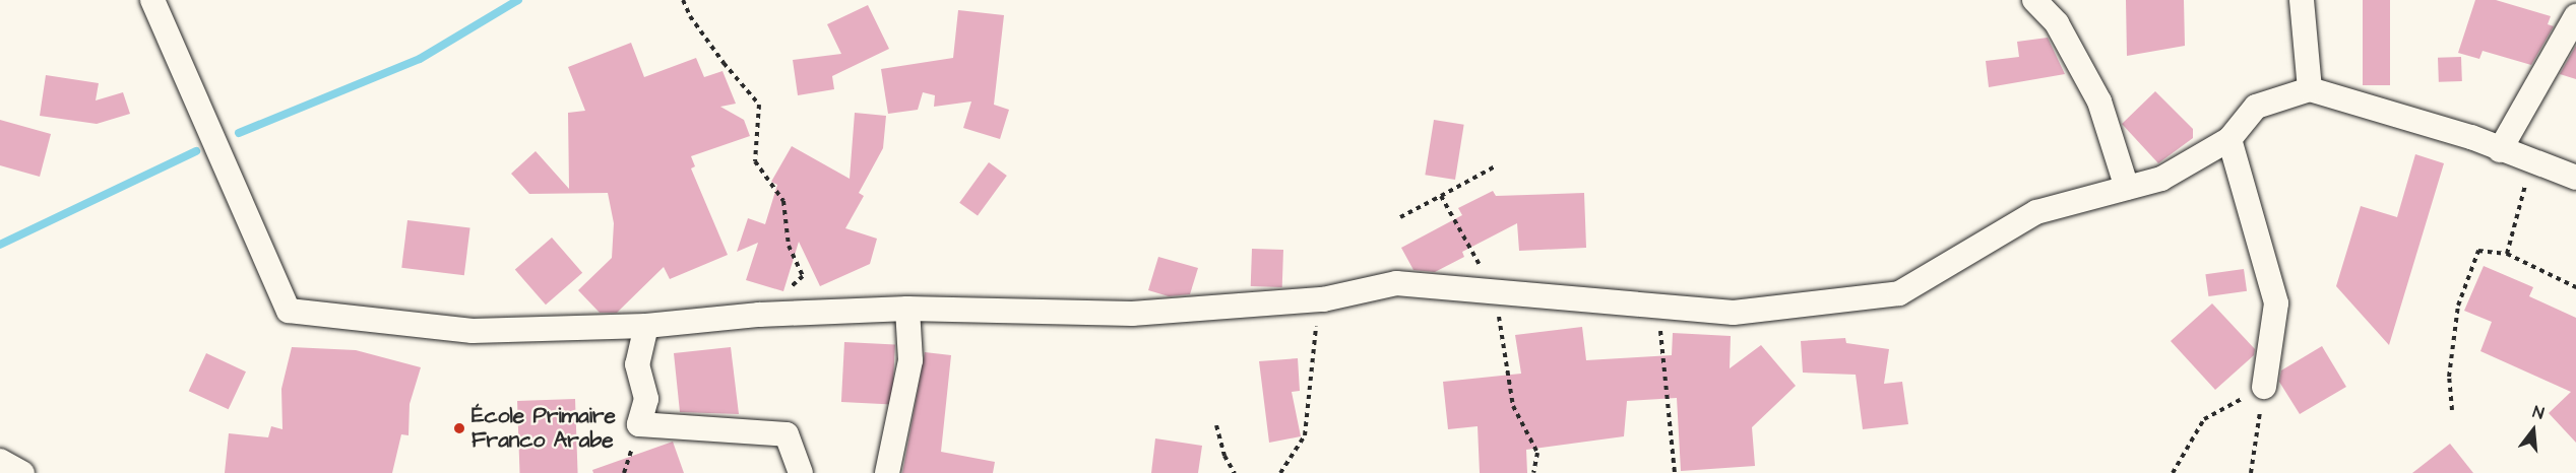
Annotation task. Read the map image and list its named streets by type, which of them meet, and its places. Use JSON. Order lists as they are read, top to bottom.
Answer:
{
  "places": ["École Primaire Franco Arabe"],
  "north": "top"
}
